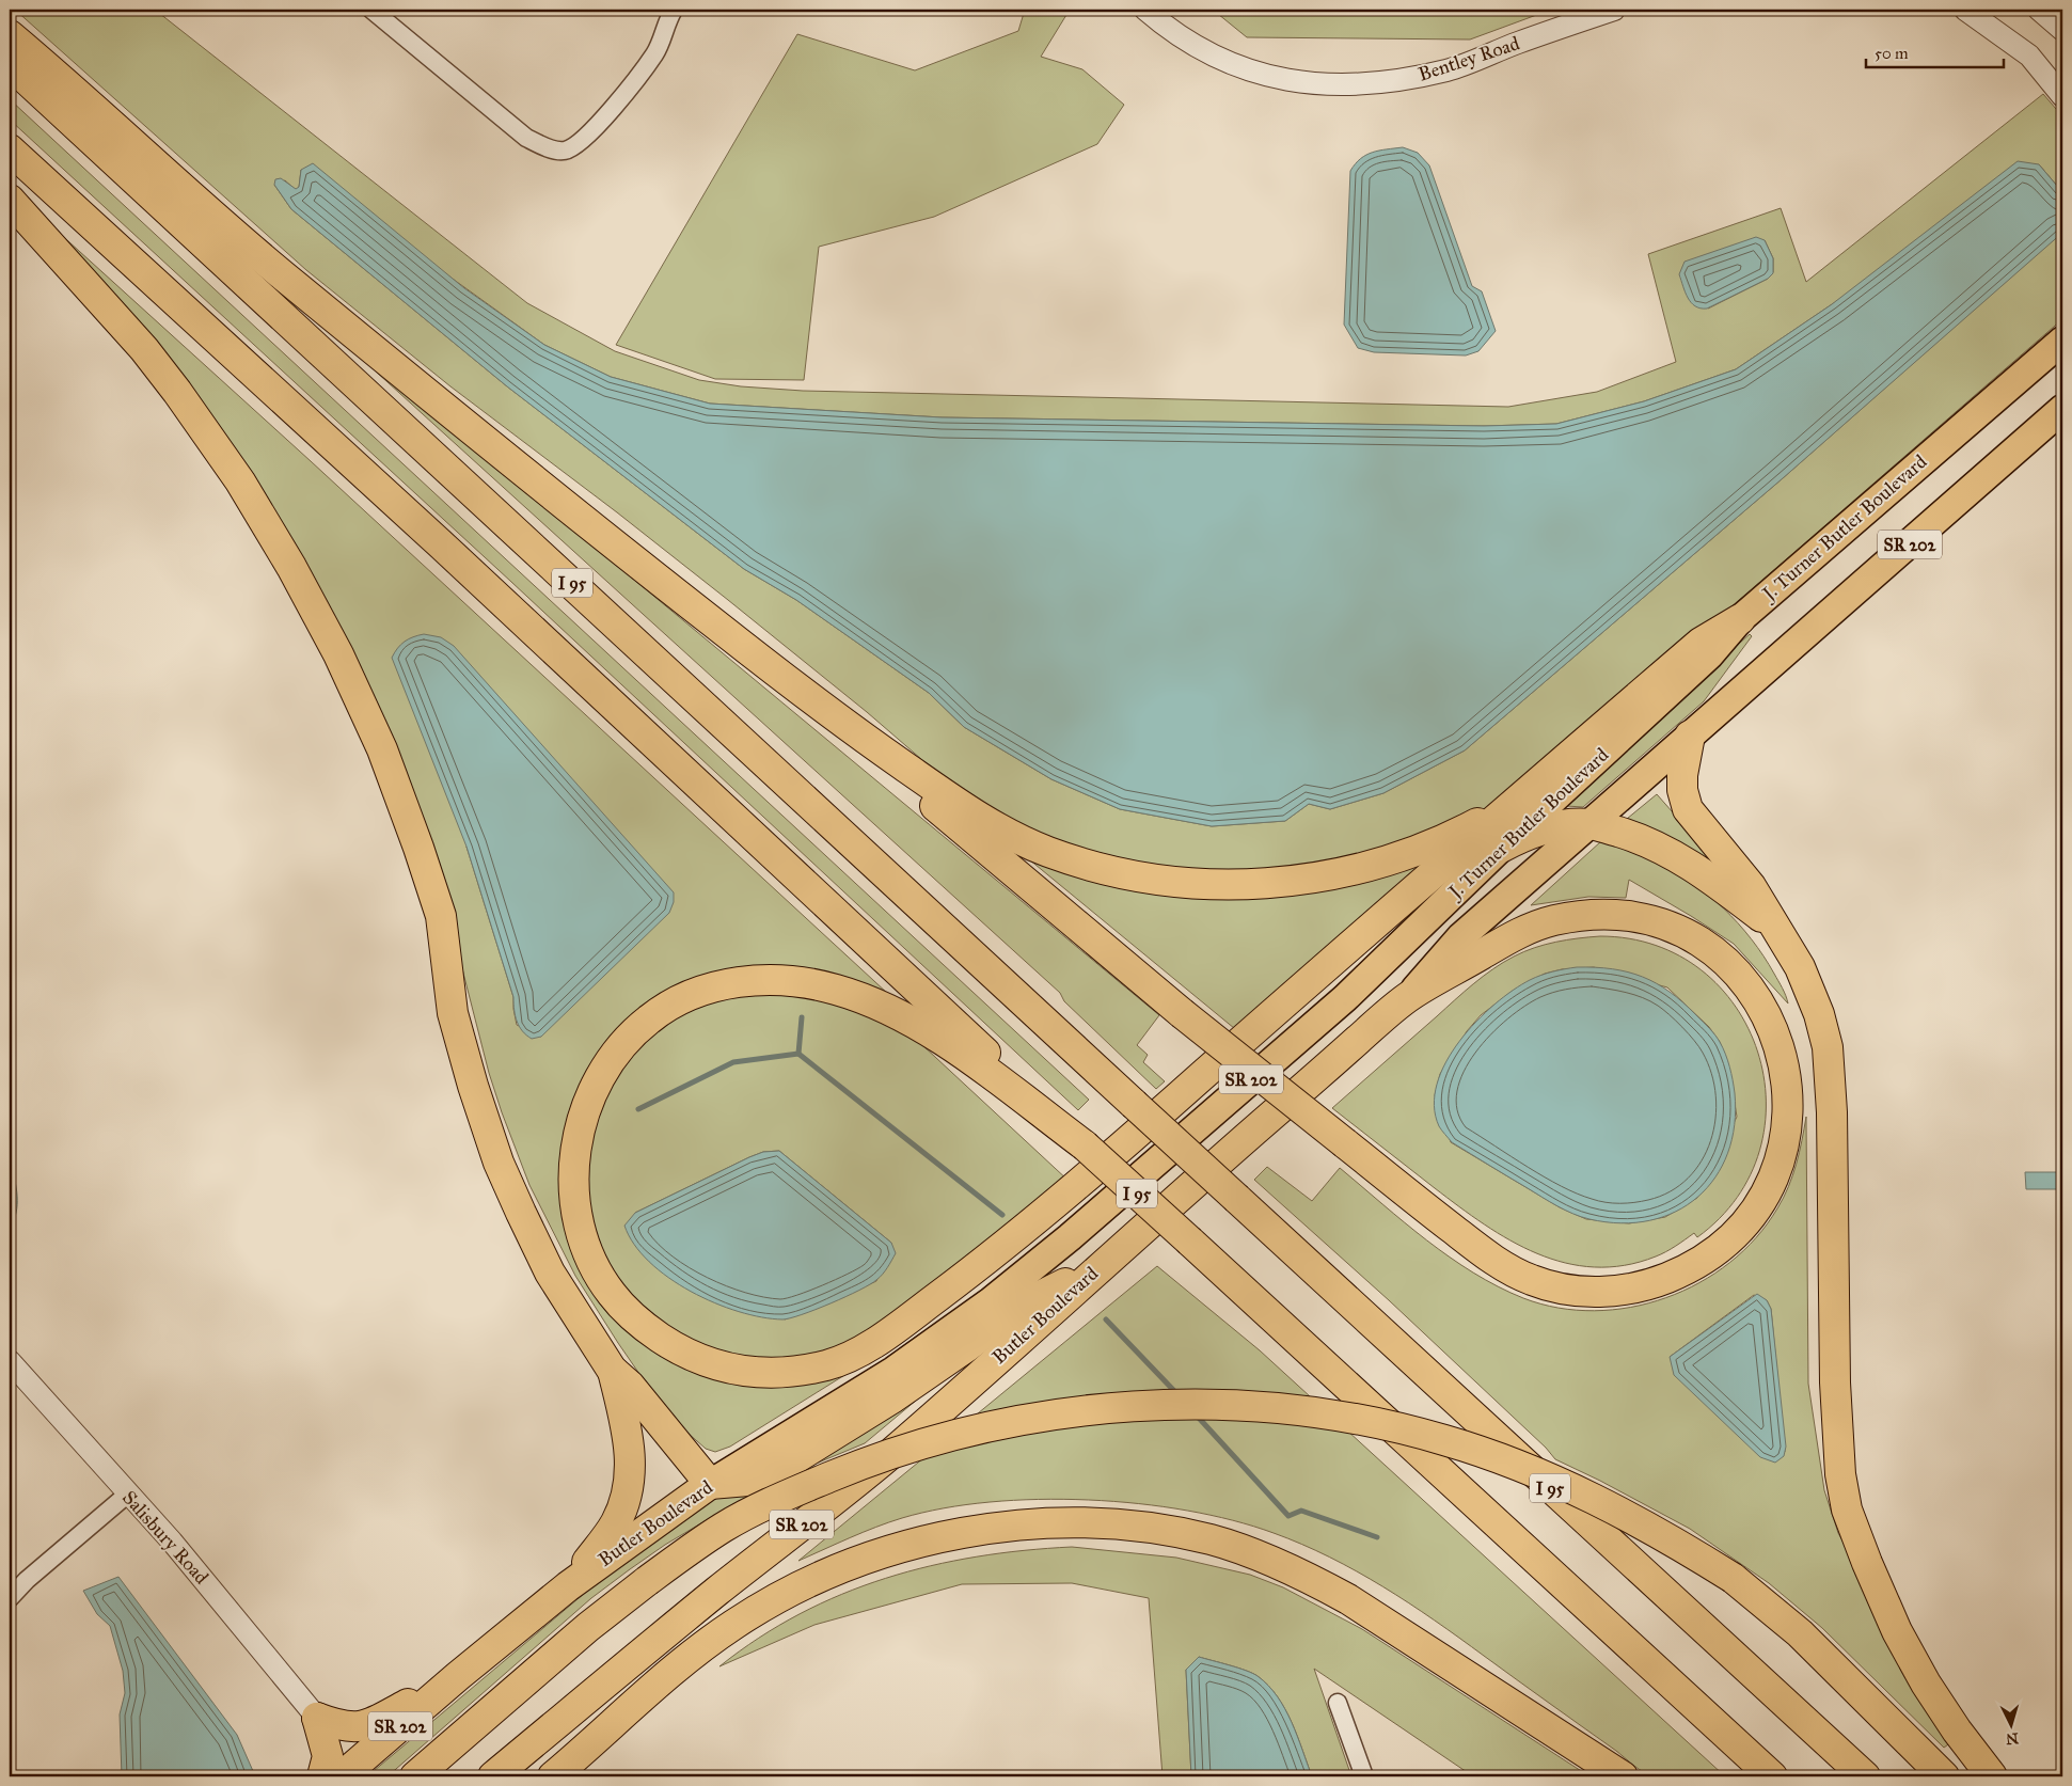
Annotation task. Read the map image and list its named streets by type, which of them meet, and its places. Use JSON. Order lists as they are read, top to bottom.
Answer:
{
  "streets": {
    "highway": [
      "J. Turner Butler Boulevard",
      "SR 202",
      "I 95",
      "Butler Boulevard"
    ],
    "street": ["Bentley Road", "Salisbury Road"]
  },
  "crossings": [
    ["J. Turner Butler Boulevard", "Butler Boulevard"]
  ],
  "scale_bar": "50 m",
  "north": "bottom"
}
